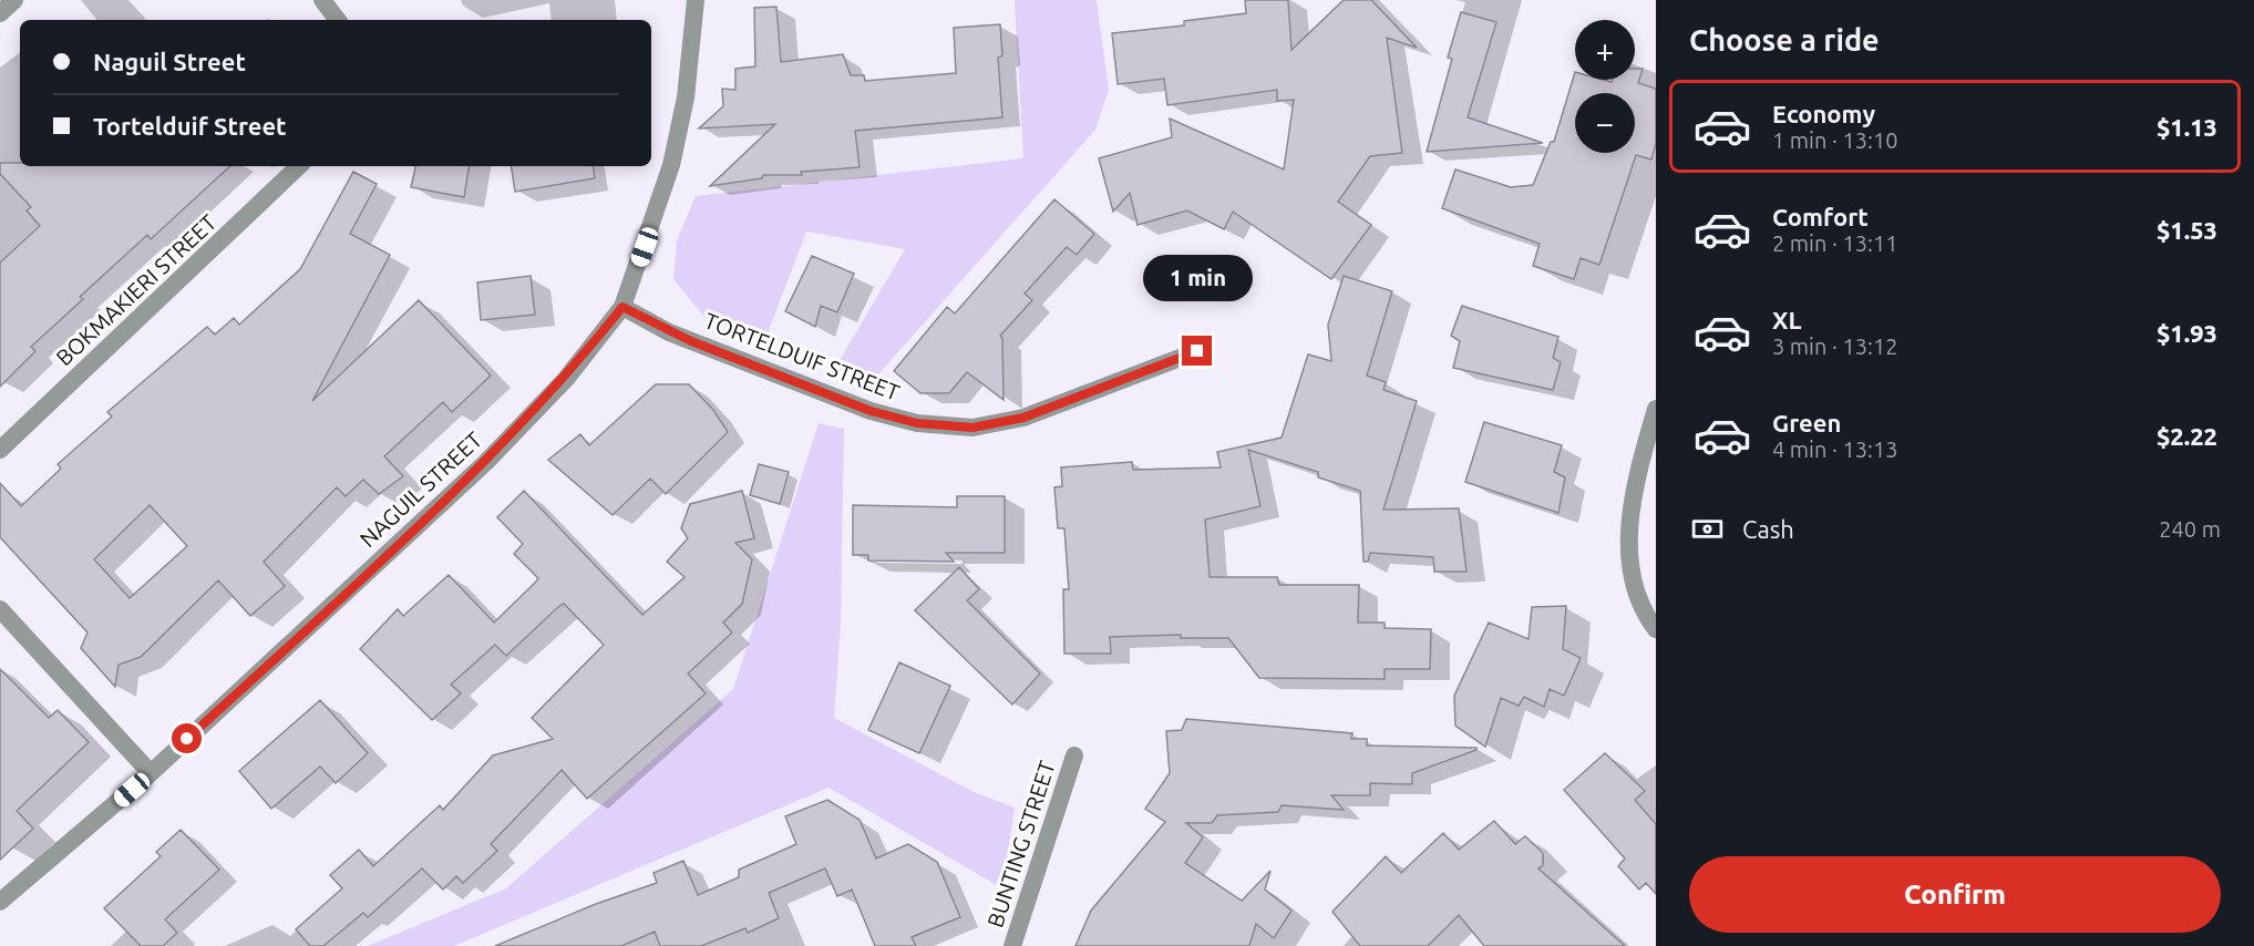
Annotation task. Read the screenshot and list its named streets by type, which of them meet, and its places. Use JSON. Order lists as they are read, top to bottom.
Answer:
{
  "streets": {
    "street": [
      "BOKMAKIERI STREET",
      "TORTELDUIF STREET",
      "NAGUIL STREET",
      "BUNTING STREET"
    ]
  },
  "crossings": [
    ["TORTELDUIF STREET", "NAGUIL STREET"]
  ],
  "page": {
    "heading": "Choose a ride",
    "map_buttons": ["+", "−"],
    "banner": ["Naguil Street", "Tortelduif Street"],
    "list": [
      {
        "name": "Economy",
        "note": "1 min · 13:10",
        "value": "$1.13"
      },
      {
        "name": "Comfort",
        "note": "2 min · 13:11",
        "value": "$1.53"
      },
      {
        "name": "XL",
        "note": "3 min · 13:12",
        "value": "$1.93"
      },
      {
        "name": "Green",
        "note": "4 min · 13:13",
        "value": "$2.22"
      }
    ],
    "bubble": "1 min",
    "pay": ["Cash", "240 m"],
    "buttons": "Confirm"
  }
}
